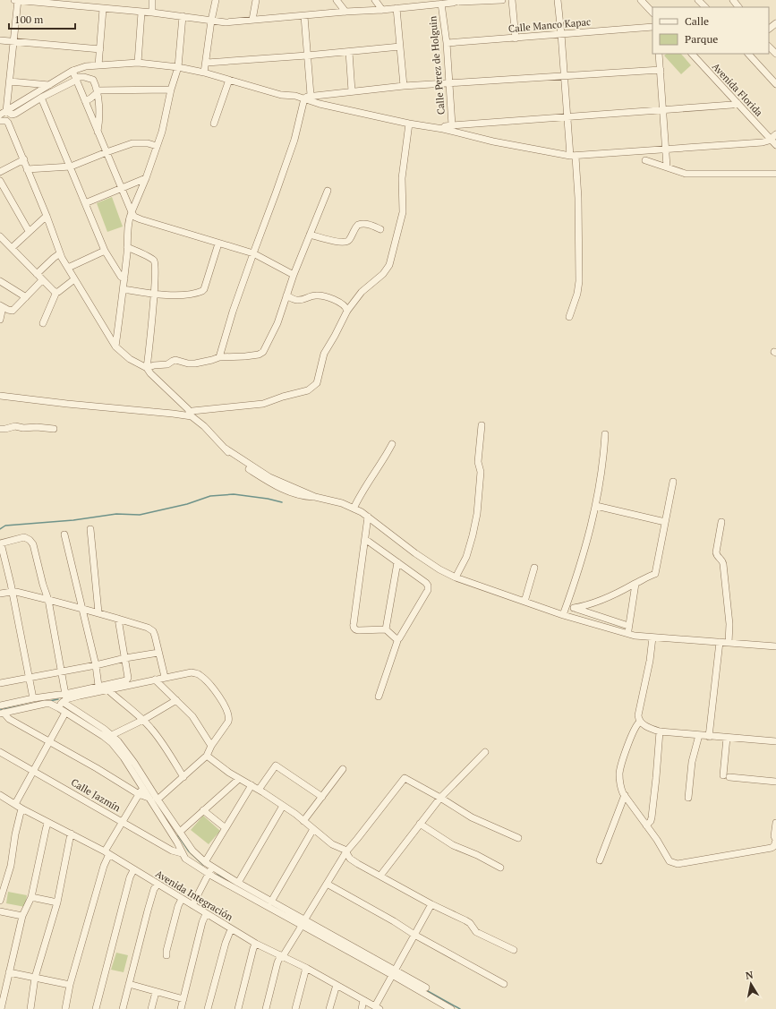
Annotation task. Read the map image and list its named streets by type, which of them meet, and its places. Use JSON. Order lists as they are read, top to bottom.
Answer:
{
  "streets": {
    "street": [
      "Calle Manco Kapac",
      "Calle Perez de Holguin",
      "Avenida Florida",
      "Calle Jazmín",
      "Avenida Integración"
    ]
  },
  "crossings": [
    ["Calle Manco Kapac", "Calle Perez de Holguin"]
  ],
  "legend": ["Calle", "Parque"],
  "scale_bar": "100 m",
  "north": "top"
}
